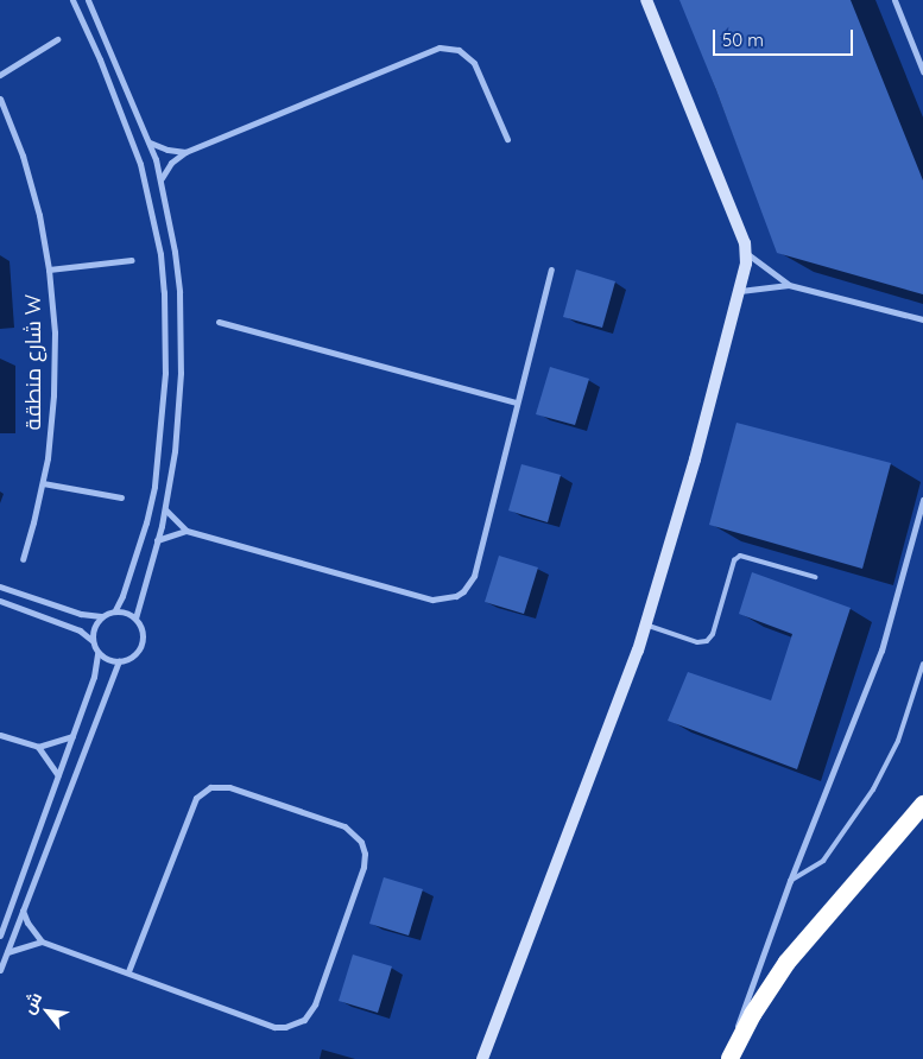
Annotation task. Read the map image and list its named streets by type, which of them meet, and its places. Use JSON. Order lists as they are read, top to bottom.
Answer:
{
  "streets": {
    "street": ["شارع منطقة W"]
  },
  "scale_bar": "50 m",
  "north": "top left"
}
